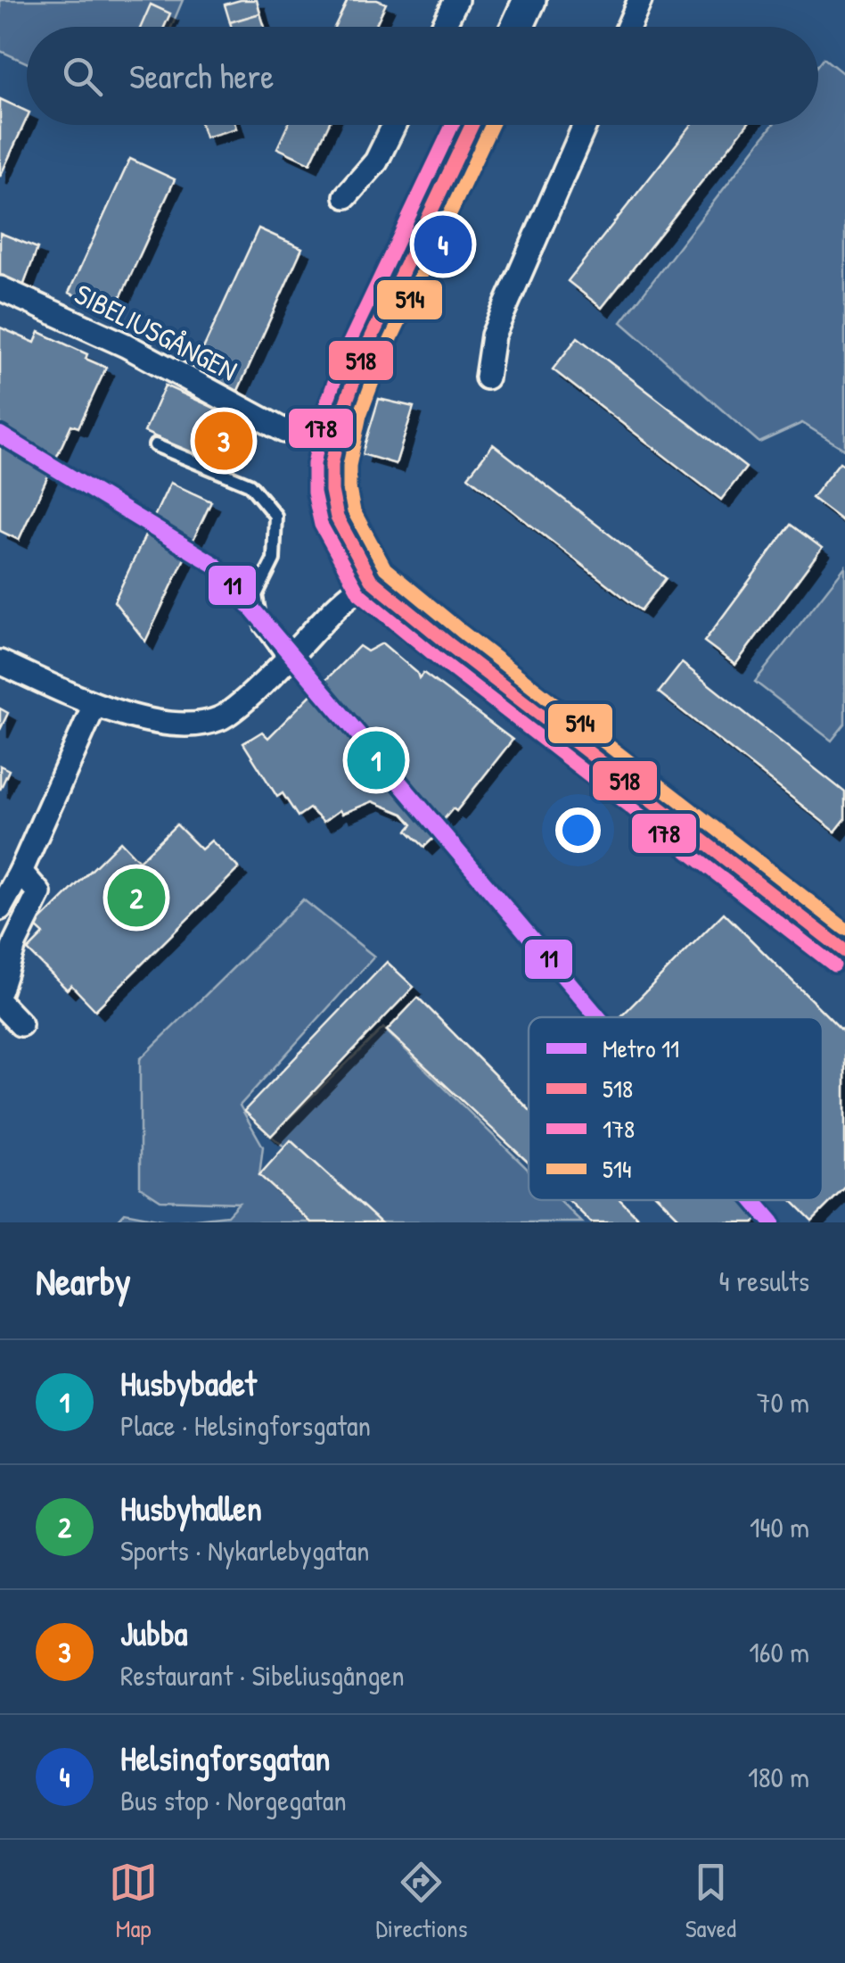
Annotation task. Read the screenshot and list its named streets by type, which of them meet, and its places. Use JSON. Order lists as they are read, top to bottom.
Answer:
{
  "streets": {
    "street": ["SIBELIUSGÅNGEN"]
  },
  "lines": [
    "transit line 518",
    "transit line 178",
    "transit line 514",
    "metro line 11"
  ],
  "legend": [
    "Metro 11",
    "518",
    "178",
    "514"
  ],
  "page": {
    "search": "Search here",
    "pins": [
      "4",
      "3",
      "1",
      "2"
    ],
    "heading": ["Nearby", "4 results"],
    "list": [
      {
        "mark": "1",
        "name": "Husbybadet",
        "note": "Place · Helsingforsgatan",
        "value": "70 m"
      },
      {
        "mark": "2",
        "name": "Husbyhallen",
        "note": "Sports · Nykarlebygatan",
        "value": "140 m"
      },
      {
        "mark": "3",
        "name": "Jubba",
        "note": "Restaurant · Sibeliusgången",
        "value": "160 m"
      },
      {
        "mark": "4",
        "name": "Helsingforsgatan",
        "note": "Bus stop · Norgegatan",
        "value": "180 m"
      }
    ],
    "nav": ["Map", "Directions", "Saved"]
  }
}
